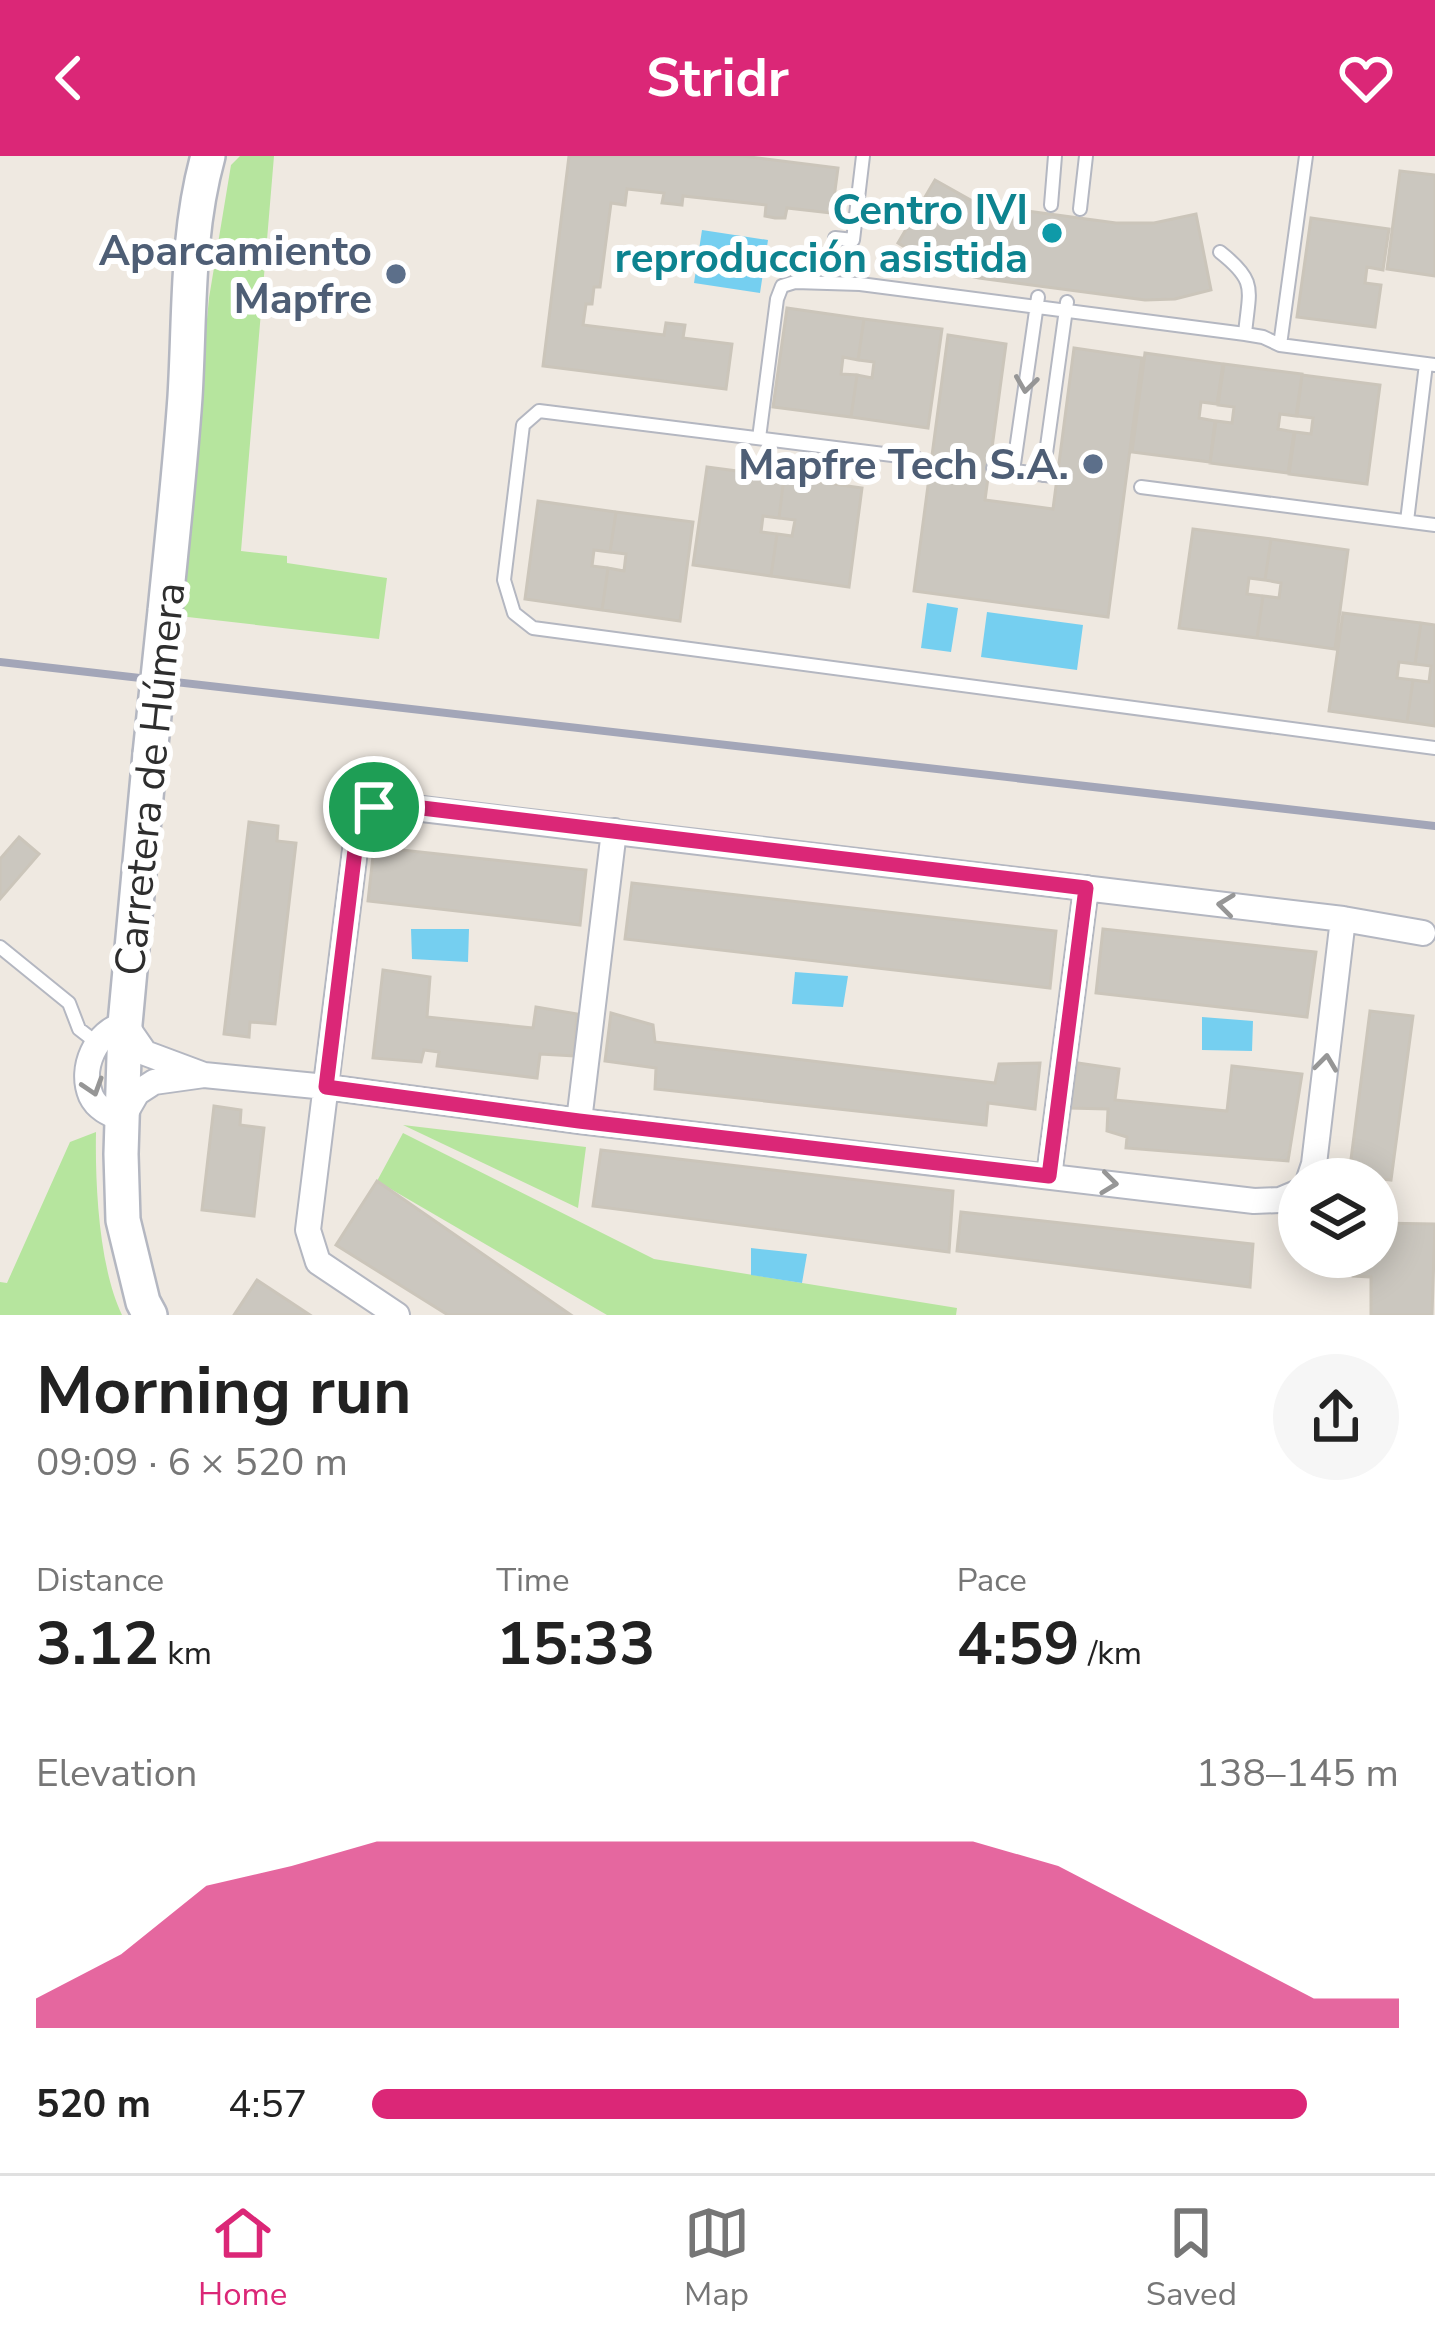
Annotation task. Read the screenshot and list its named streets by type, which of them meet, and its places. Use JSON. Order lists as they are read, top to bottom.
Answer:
{
  "streets": {
    "main road": ["Carretera de Húmera"]
  },
  "places": ["Centro IVI reproducción asistida", "Aparcamiento Mapfre", "Mapfre Tech S.A."],
  "page": {
    "header": "Stridr",
    "heading": ["Morning run", "09:09 · 6 × 520 m"],
    "stats": [
      ["Distance", "3.12 km"],
      ["Time", "15:33"],
      ["Pace", "4:59 /km"]
    ],
    "chart": ["Elevation", "138–145 m"],
    "list": [
      {
        "name": "520 m",
        "note": "4:57"
      }
    ],
    "tabs": ["Home", "Map", "Saved"]
  }
}
